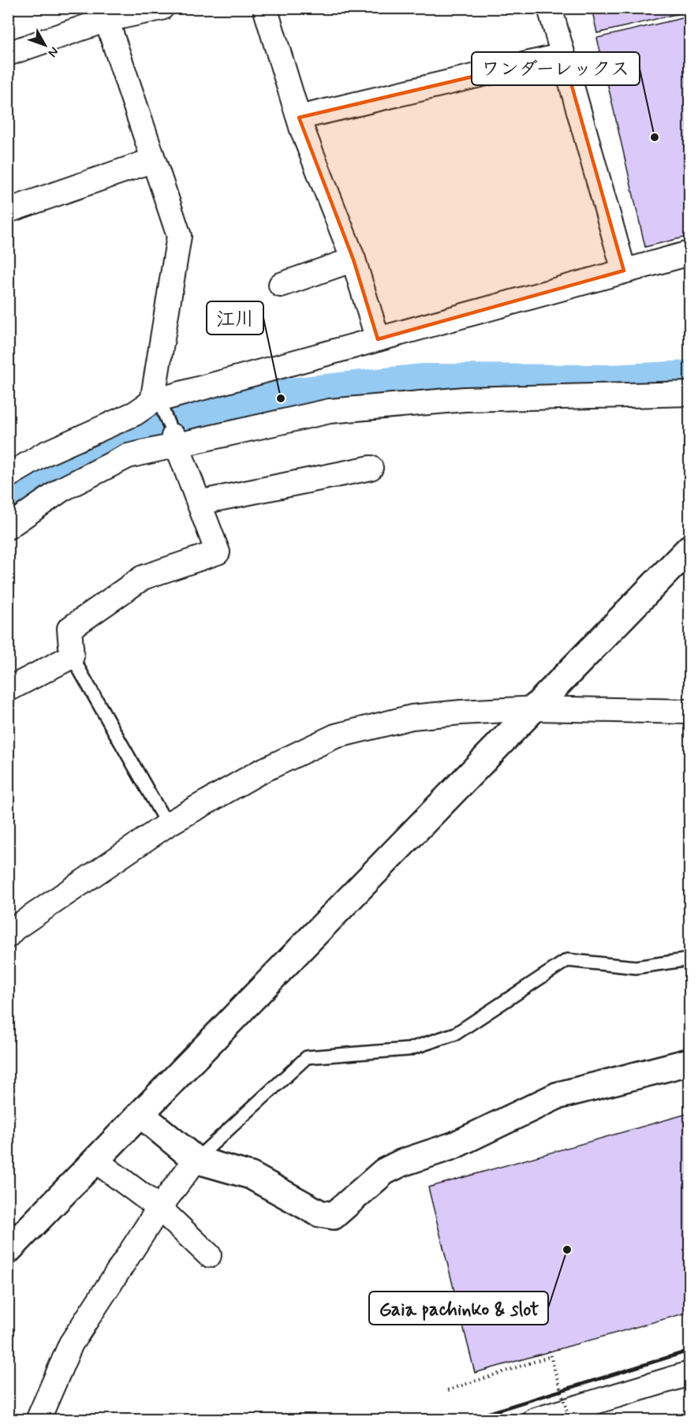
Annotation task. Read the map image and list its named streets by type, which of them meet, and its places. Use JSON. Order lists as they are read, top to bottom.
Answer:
{
  "places": ["ワンダーレックス", "江川", "Gaia pachinko & slot"],
  "north": "bottom right"
}
